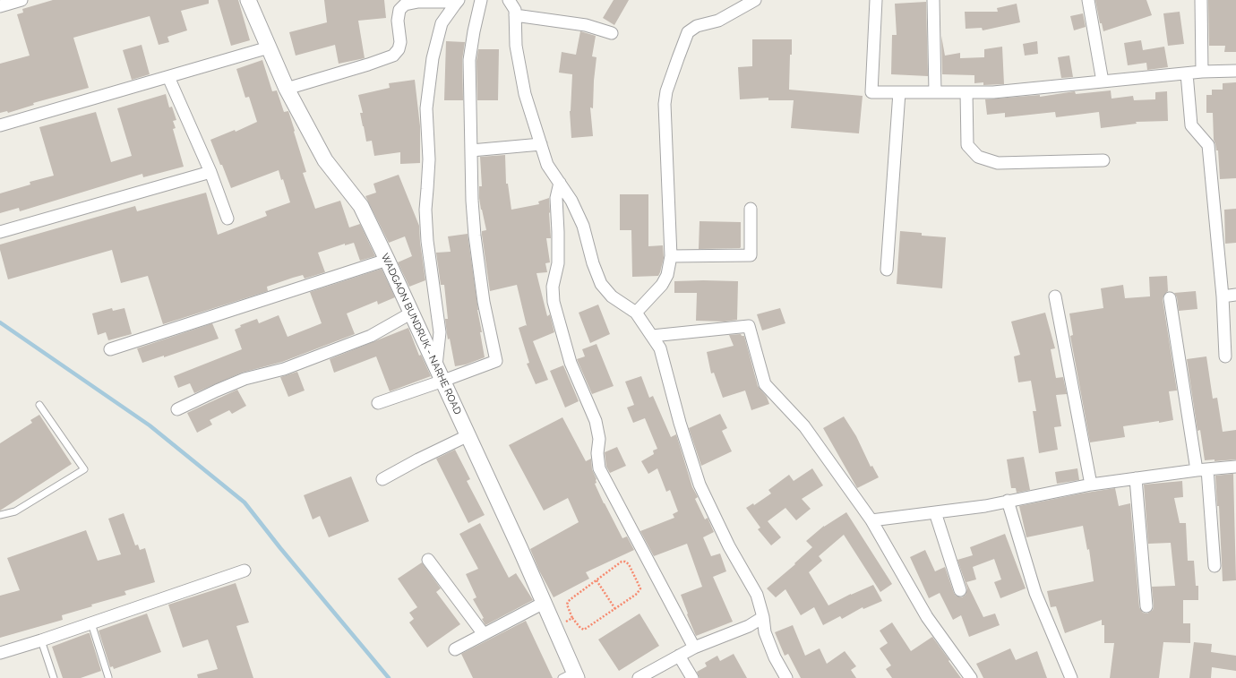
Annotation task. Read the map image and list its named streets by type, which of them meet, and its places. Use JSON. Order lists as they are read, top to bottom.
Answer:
{
  "streets": {
    "street": ["WADGAON BUNDRUK - NARHE ROAD"]
  }
}
